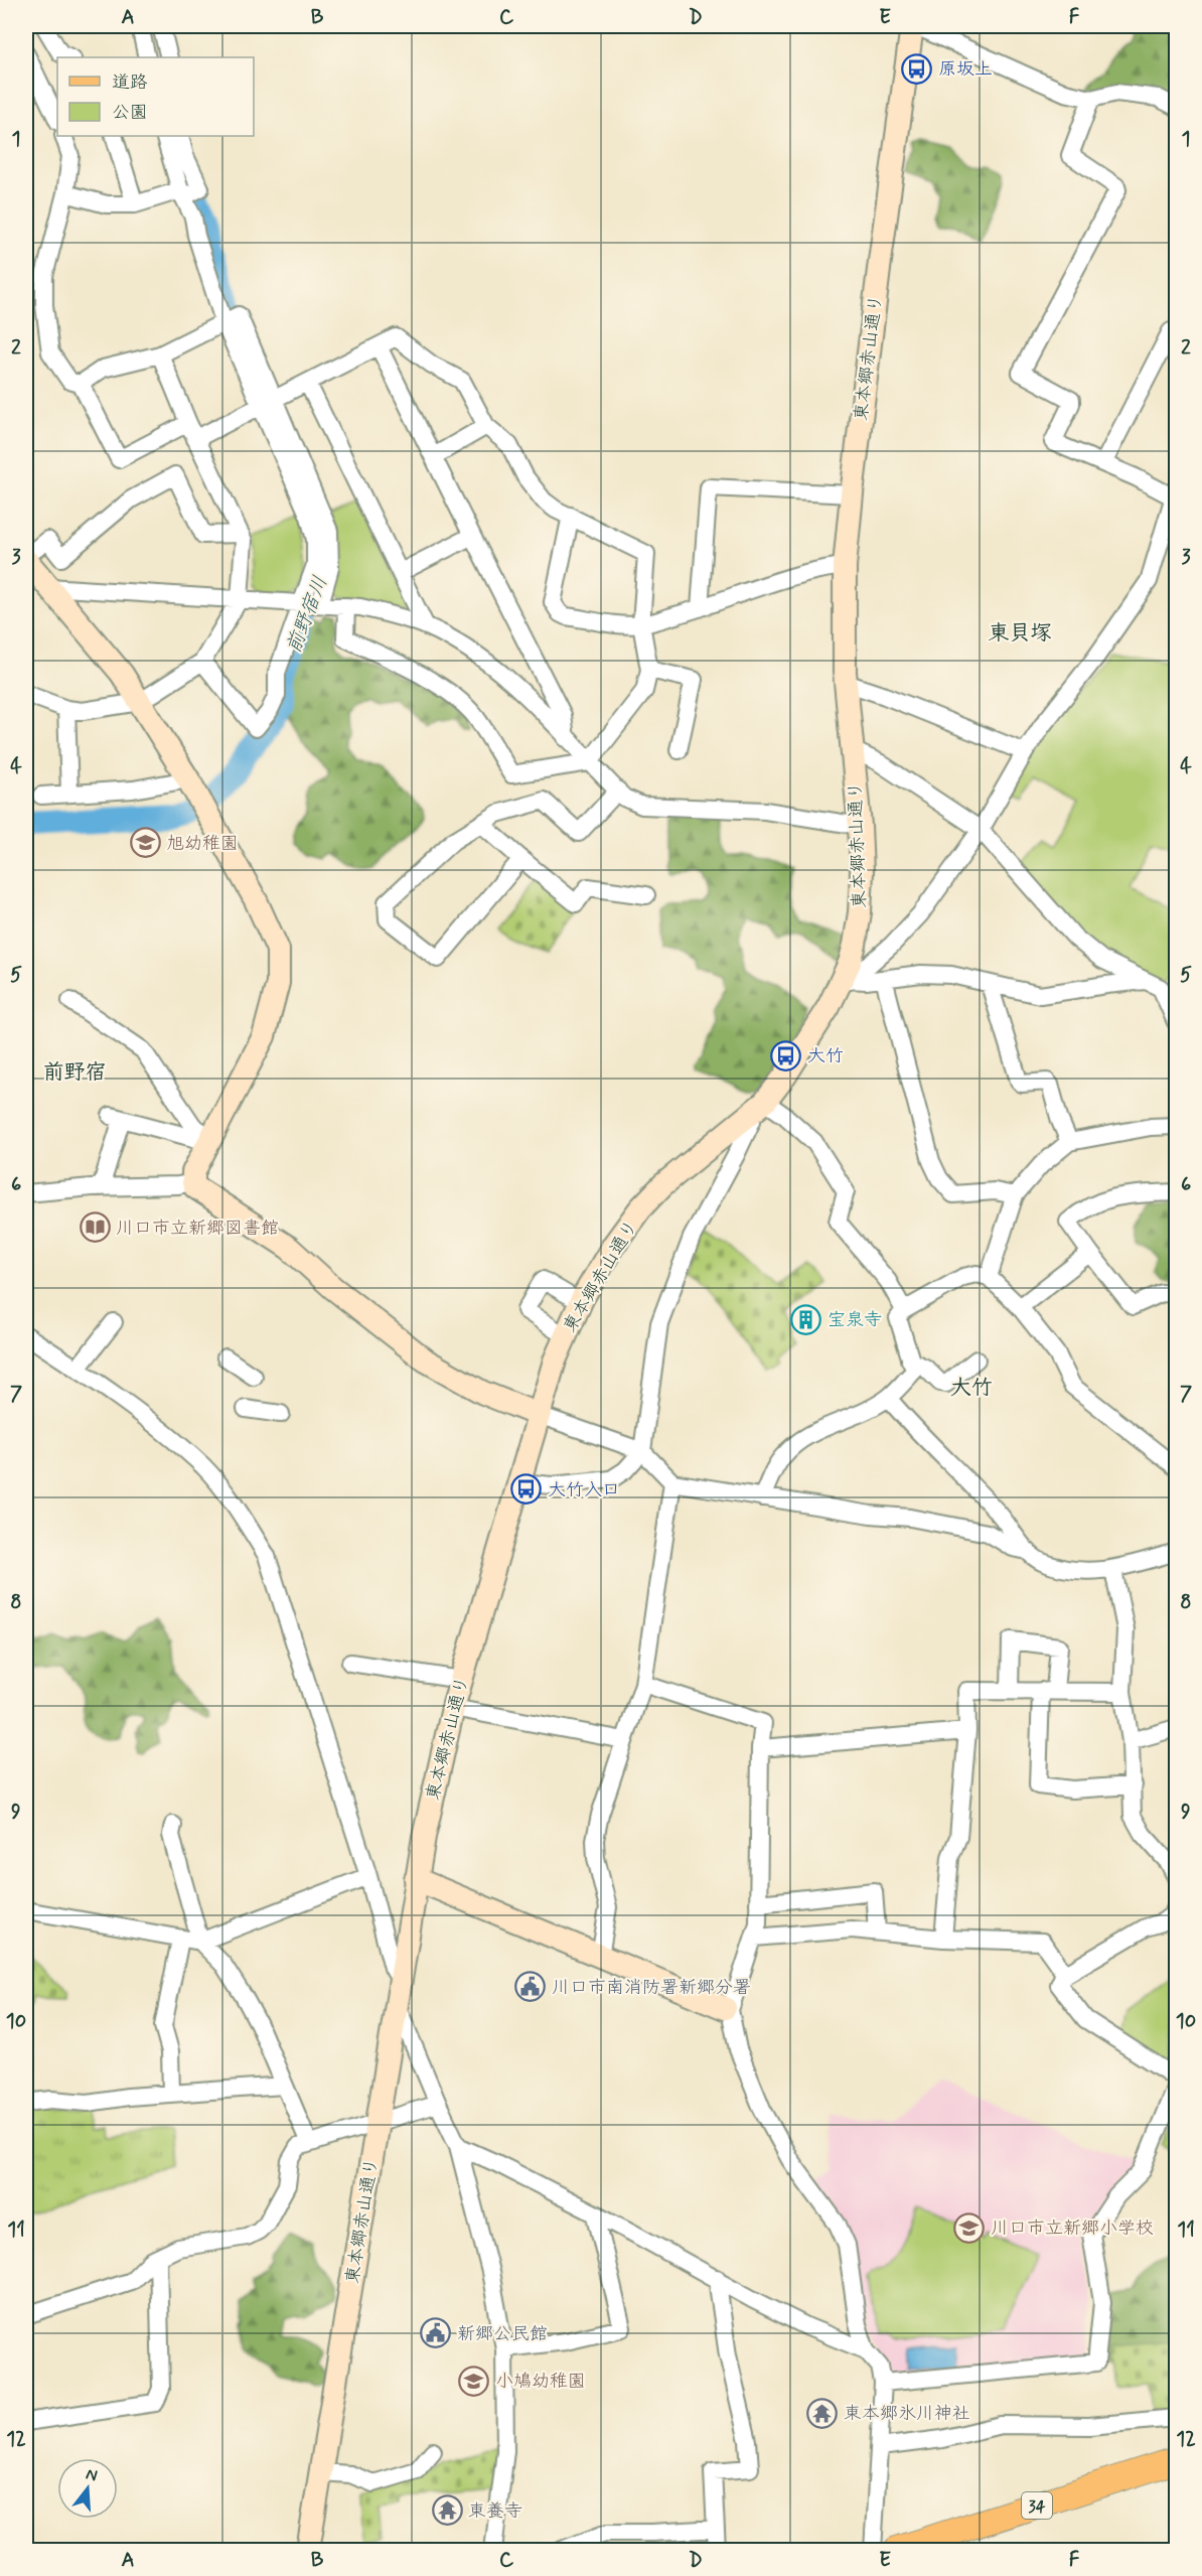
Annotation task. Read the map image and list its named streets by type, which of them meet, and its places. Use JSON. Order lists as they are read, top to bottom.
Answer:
{
  "streets": {
    "main road": ["34"],
    "street": ["東本郷赤山通り"]
  },
  "districts": ["東貝塚", "前野宿", "大竹"],
  "water": ["前野宿川"],
  "places": {
    "bus stop": ["原坂上", "大竹", "大竹入口"],
    "school or university": ["旭幼稚園", "川口市立新郷小学校", "小鳩幼稚園"],
    "library": ["川口市立新郷図書館"],
    "building": ["宝泉寺"],
    "public building": ["川口市南消防署新郷分署", "新郷公民館"],
    "temple": ["東本郷氷川神社", "東養寺"]
  },
  "legend": ["道路", "公園"],
  "north": "top",
  "grid": {
    "columns": [
      "A",
      "B",
      "C",
      "D",
      "E",
      "F"
    ],
    "rows": [
      "1",
      "2",
      "3",
      "4",
      "5",
      "6",
      "7",
      "8",
      "9",
      "10",
      "11",
      "12"
    ]
  }
}
